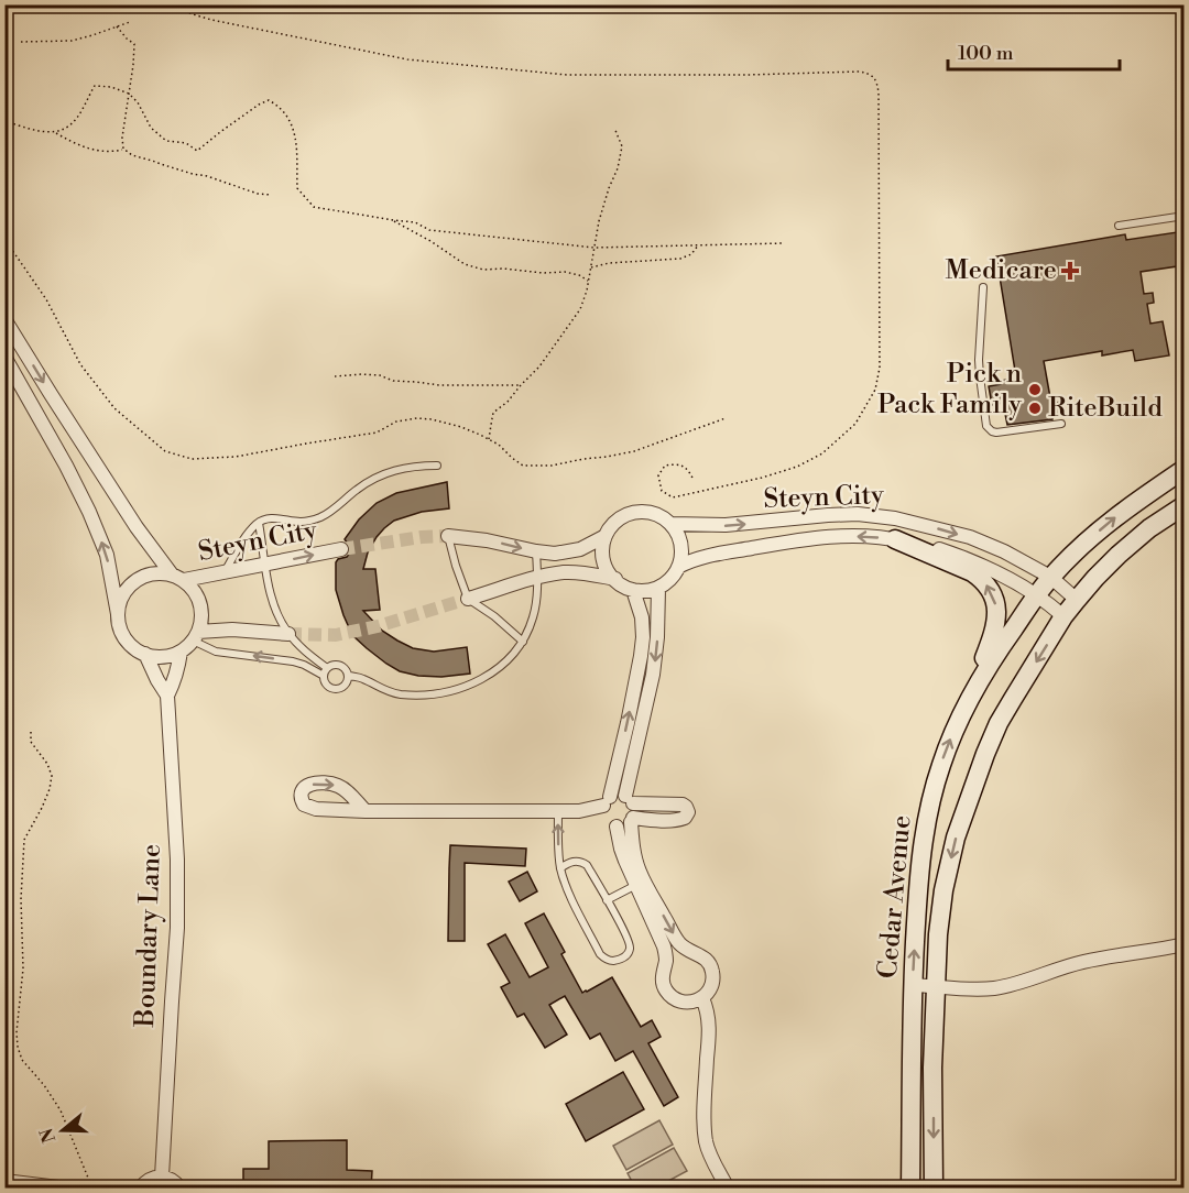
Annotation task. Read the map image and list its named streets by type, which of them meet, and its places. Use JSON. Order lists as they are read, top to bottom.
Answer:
{
  "streets": {
    "main road": ["Cedar Avenue"],
    "street": ["Steyn City", "Boundary Lane"]
  },
  "crossings": [
    ["Steyn City", "Cedar Avenue"],
    ["Steyn City", "Boundary Lane"]
  ],
  "places": {
    "health": ["Medicare"],
    "other": ["Pick n Pack Family", "RiteBuild"]
  },
  "scale_bar": "100 m",
  "north": "left"
}
